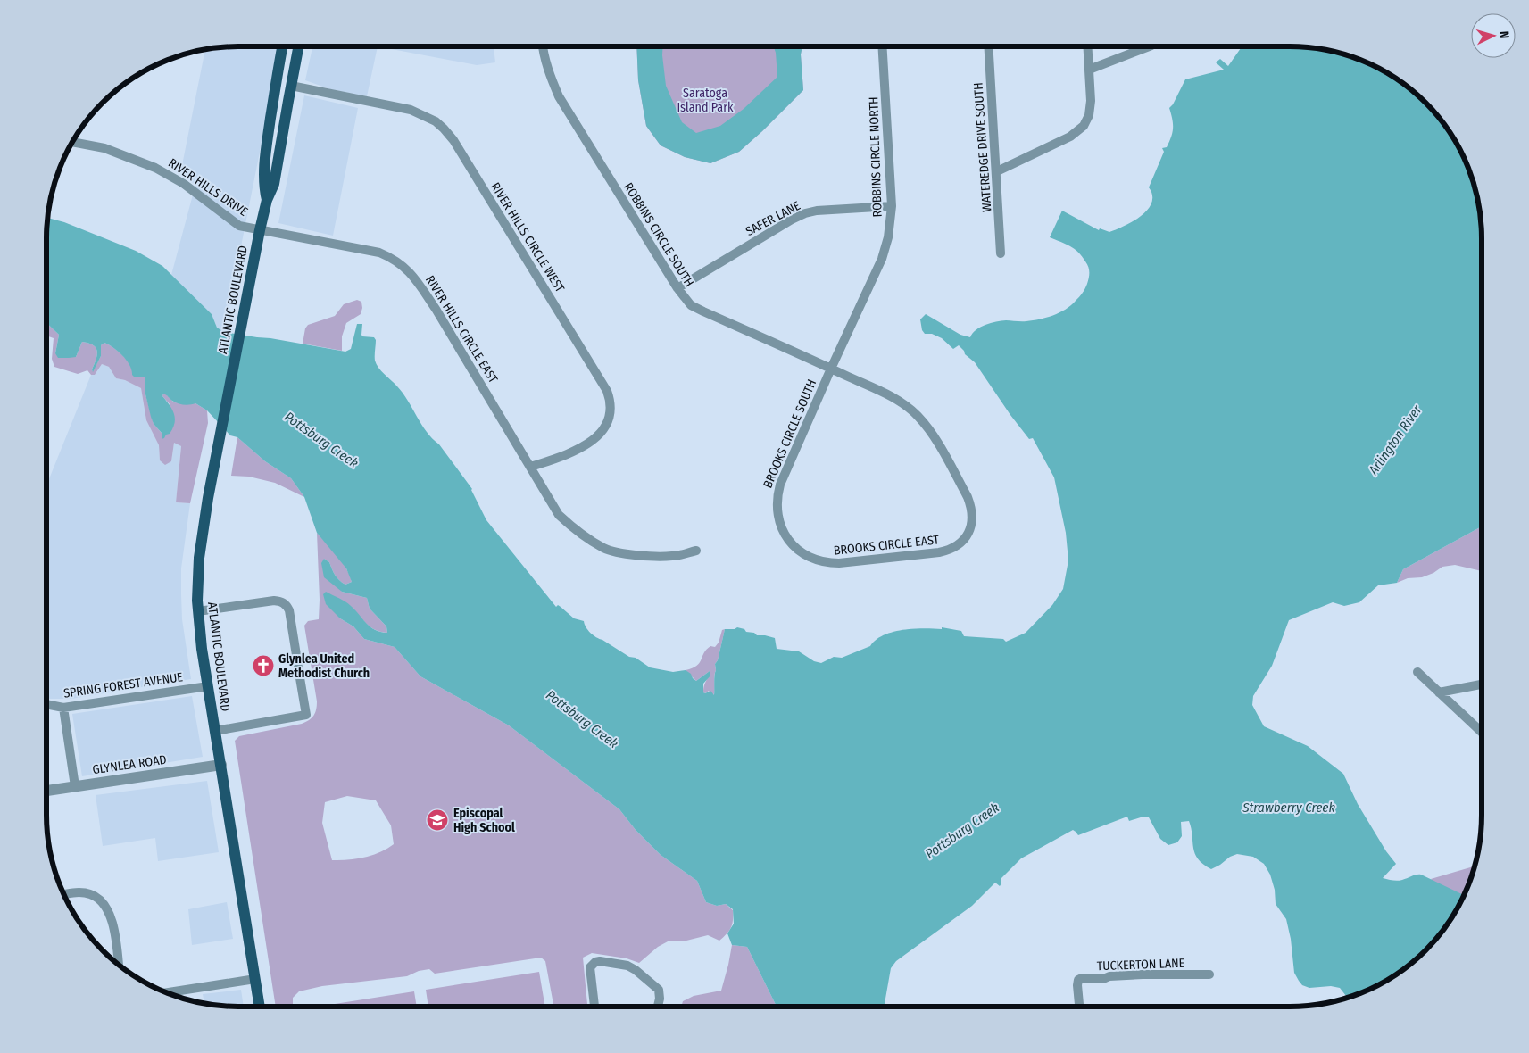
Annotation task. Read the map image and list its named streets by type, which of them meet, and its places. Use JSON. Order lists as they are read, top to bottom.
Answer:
{
  "streets": {
    "main road": ["ATLANTIC BOULEVARD"],
    "street": [
      "WATEREDGE DRIVE SOUTH",
      "ROBBINS CIRCLE NORTH",
      "RIVER HILLS DRIVE",
      "SAFER LANE",
      "ROBBINS CIRCLE SOUTH",
      "RIVER HILLS CIRCLE WEST",
      "RIVER HILLS CIRCLE EAST",
      "BROOKS CIRCLE SOUTH",
      "BROOKS CIRCLE EAST",
      "SPRING FOREST AVENUE",
      "GLYNLEA ROAD",
      "TUCKERTON LANE"
    ]
  },
  "crossings": [
    ["ROBBINS CIRCLE NORTH", "SAFER LANE"],
    ["ROBBINS CIRCLE NORTH", "ROBBINS CIRCLE SOUTH"],
    ["ROBBINS CIRCLE NORTH", "BROOKS CIRCLE SOUTH"],
    ["RIVER HILLS DRIVE", "ATLANTIC BOULEVARD"],
    ["RIVER HILLS DRIVE", "RIVER HILLS CIRCLE EAST"],
    ["SAFER LANE", "ROBBINS CIRCLE SOUTH"],
    ["ROBBINS CIRCLE SOUTH", "BROOKS CIRCLE SOUTH"],
    ["ROBBINS CIRCLE SOUTH", "BROOKS CIRCLE EAST"],
    ["RIVER HILLS CIRCLE WEST", "ATLANTIC BOULEVARD"],
    ["RIVER HILLS CIRCLE WEST", "RIVER HILLS CIRCLE EAST"],
    ["ATLANTIC BOULEVARD", "RIVER HILLS CIRCLE EAST"],
    ["ATLANTIC BOULEVARD", "SPRING FOREST AVENUE"],
    ["ATLANTIC BOULEVARD", "GLYNLEA ROAD"],
    ["BROOKS CIRCLE SOUTH", "BROOKS CIRCLE EAST"]
  ],
  "water": ["Pottsburg Creek", "Arlington River", "Strawberry Creek"],
  "parks": ["Saratoga Island Park"],
  "places": {
    "church": ["Glynlea United Methodist Church"],
    "school or university": ["Episcopal High School"]
  },
  "north": "right"
}
